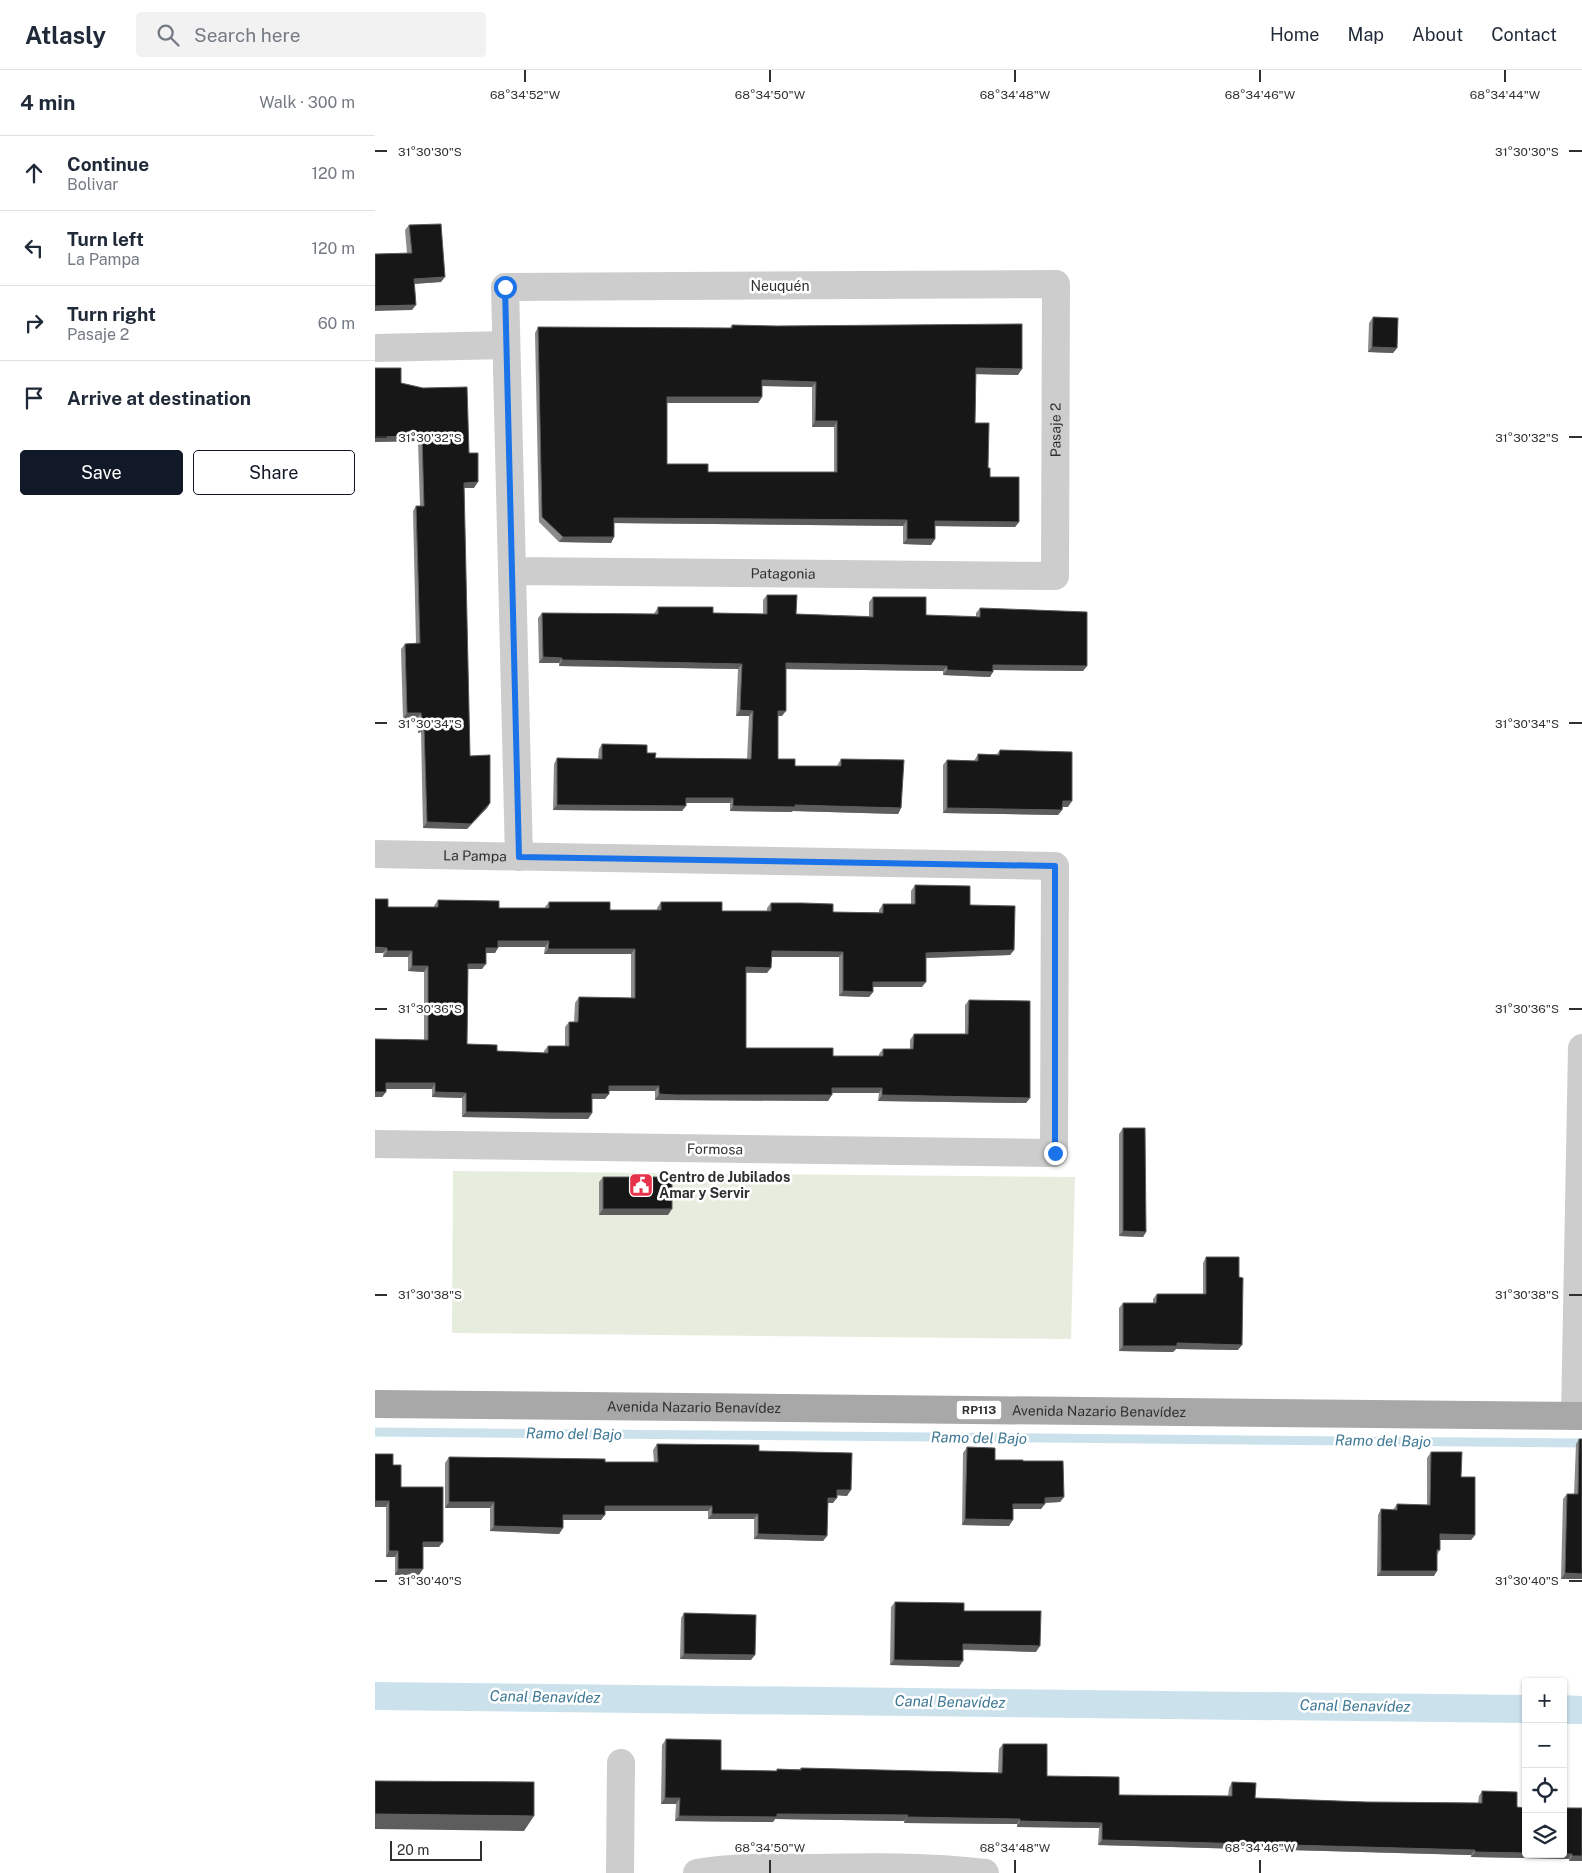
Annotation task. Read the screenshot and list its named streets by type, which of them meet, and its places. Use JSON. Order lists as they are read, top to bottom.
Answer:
{
  "streets": {
    "main road": ["Avenida Nazario Benavídez", "RP113"],
    "street": [
      "Neuquén",
      "Pasaje 2",
      "Patagonia",
      "La Pampa",
      "Formosa"
    ]
  },
  "crossings": [
    ["Neuquén", "Pasaje 2"],
    ["Pasaje 2", "Patagonia"],
    ["La Pampa", "Formosa"]
  ],
  "water": ["Ramo del Bajo", "Canal Benavídez"],
  "places": {
    "public building": ["Centro de Jubilados Amar y Servir"]
  },
  "scale_bar": "20 m",
  "page": {
    "header": "Atlasly",
    "search": "Search here",
    "nav": [
      "Home",
      "Map",
      "About",
      "Contact"
    ],
    "heading": ["4 min", "Walk · 300 m"],
    "list": [
      ["Continue", "Bolivar", "120 m"],
      ["Turn left", "La Pampa", "120 m"],
      ["Turn right", "Pasaje 2", "60 m"],
      "Arrive at destination"
    ],
    "buttons": ["Save", "Share"],
    "map_buttons": ["+", "−"],
    "scale": "20 m"
  },
  "coordinates": [
    "68°34'52\"W",
    "68°34'50\"W",
    "68°34'48\"W",
    "68°34'46\"W",
    "68°34'44\"W",
    "31°30'30\"S",
    "31°30'32\"S",
    "31°30'34\"S",
    "31°30'36\"S",
    "31°30'38\"S",
    "31°30'40\"S"
  ]
}
